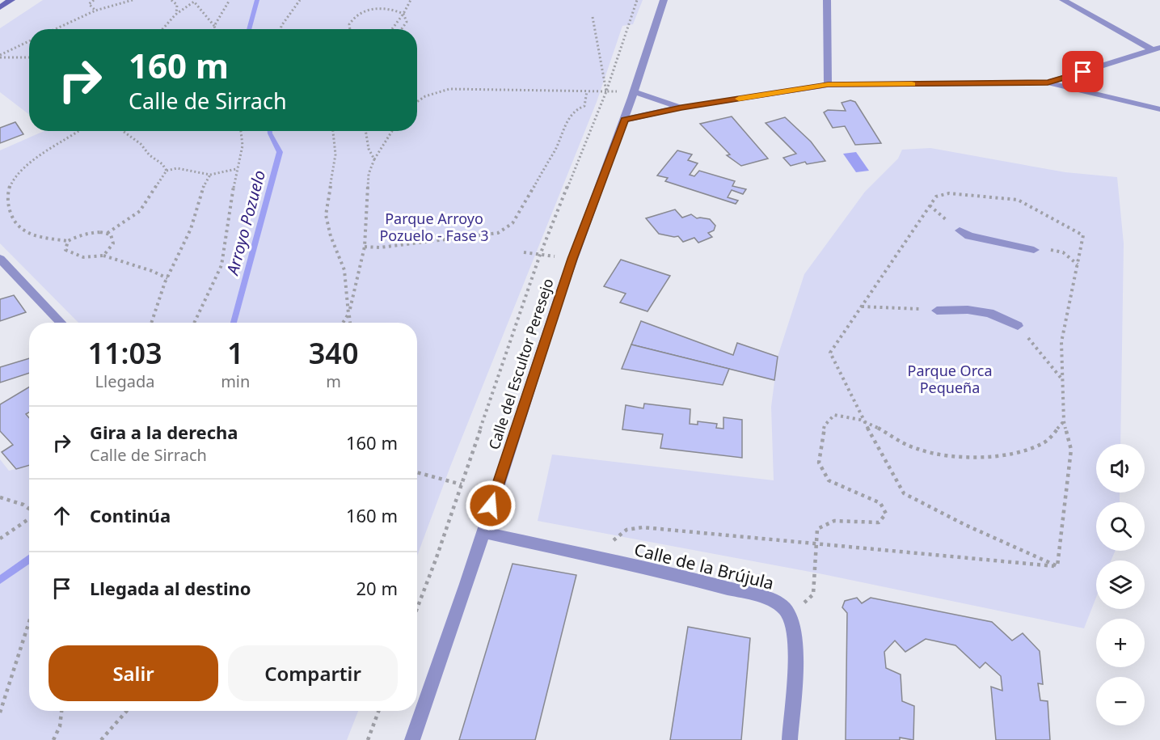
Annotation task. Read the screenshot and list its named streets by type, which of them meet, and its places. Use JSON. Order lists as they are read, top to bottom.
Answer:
{
  "streets": {
    "street": ["Calle del Escultor Peresejo", "Calle de la Brújula"]
  },
  "crossings": [
    ["Calle del Escultor Peresejo", "Calle de la Brújula"]
  ],
  "water": ["Arroyo Pozuelo"],
  "parks": ["Parque Arroyo Pozuelo - Fase 3", "Parque Orca Pequeña"],
  "page": {
    "turn": ["160 m", "Calle de Sirrach"],
    "eta": [
      "11:03",
      "Llegada",
      "1",
      "min",
      "340",
      "m"
    ],
    "list": [
      {
        "name": "Gira a la derecha",
        "note": "Calle de Sirrach",
        "value": "160 m"
      },
      {
        "name": "Continúa",
        "value": "160 m"
      },
      {
        "name": "Llegada al destino",
        "value": "20 m"
      }
    ],
    "map_buttons": ["+", "−"],
    "buttons": ["Salir", "Compartir"]
  }
}
